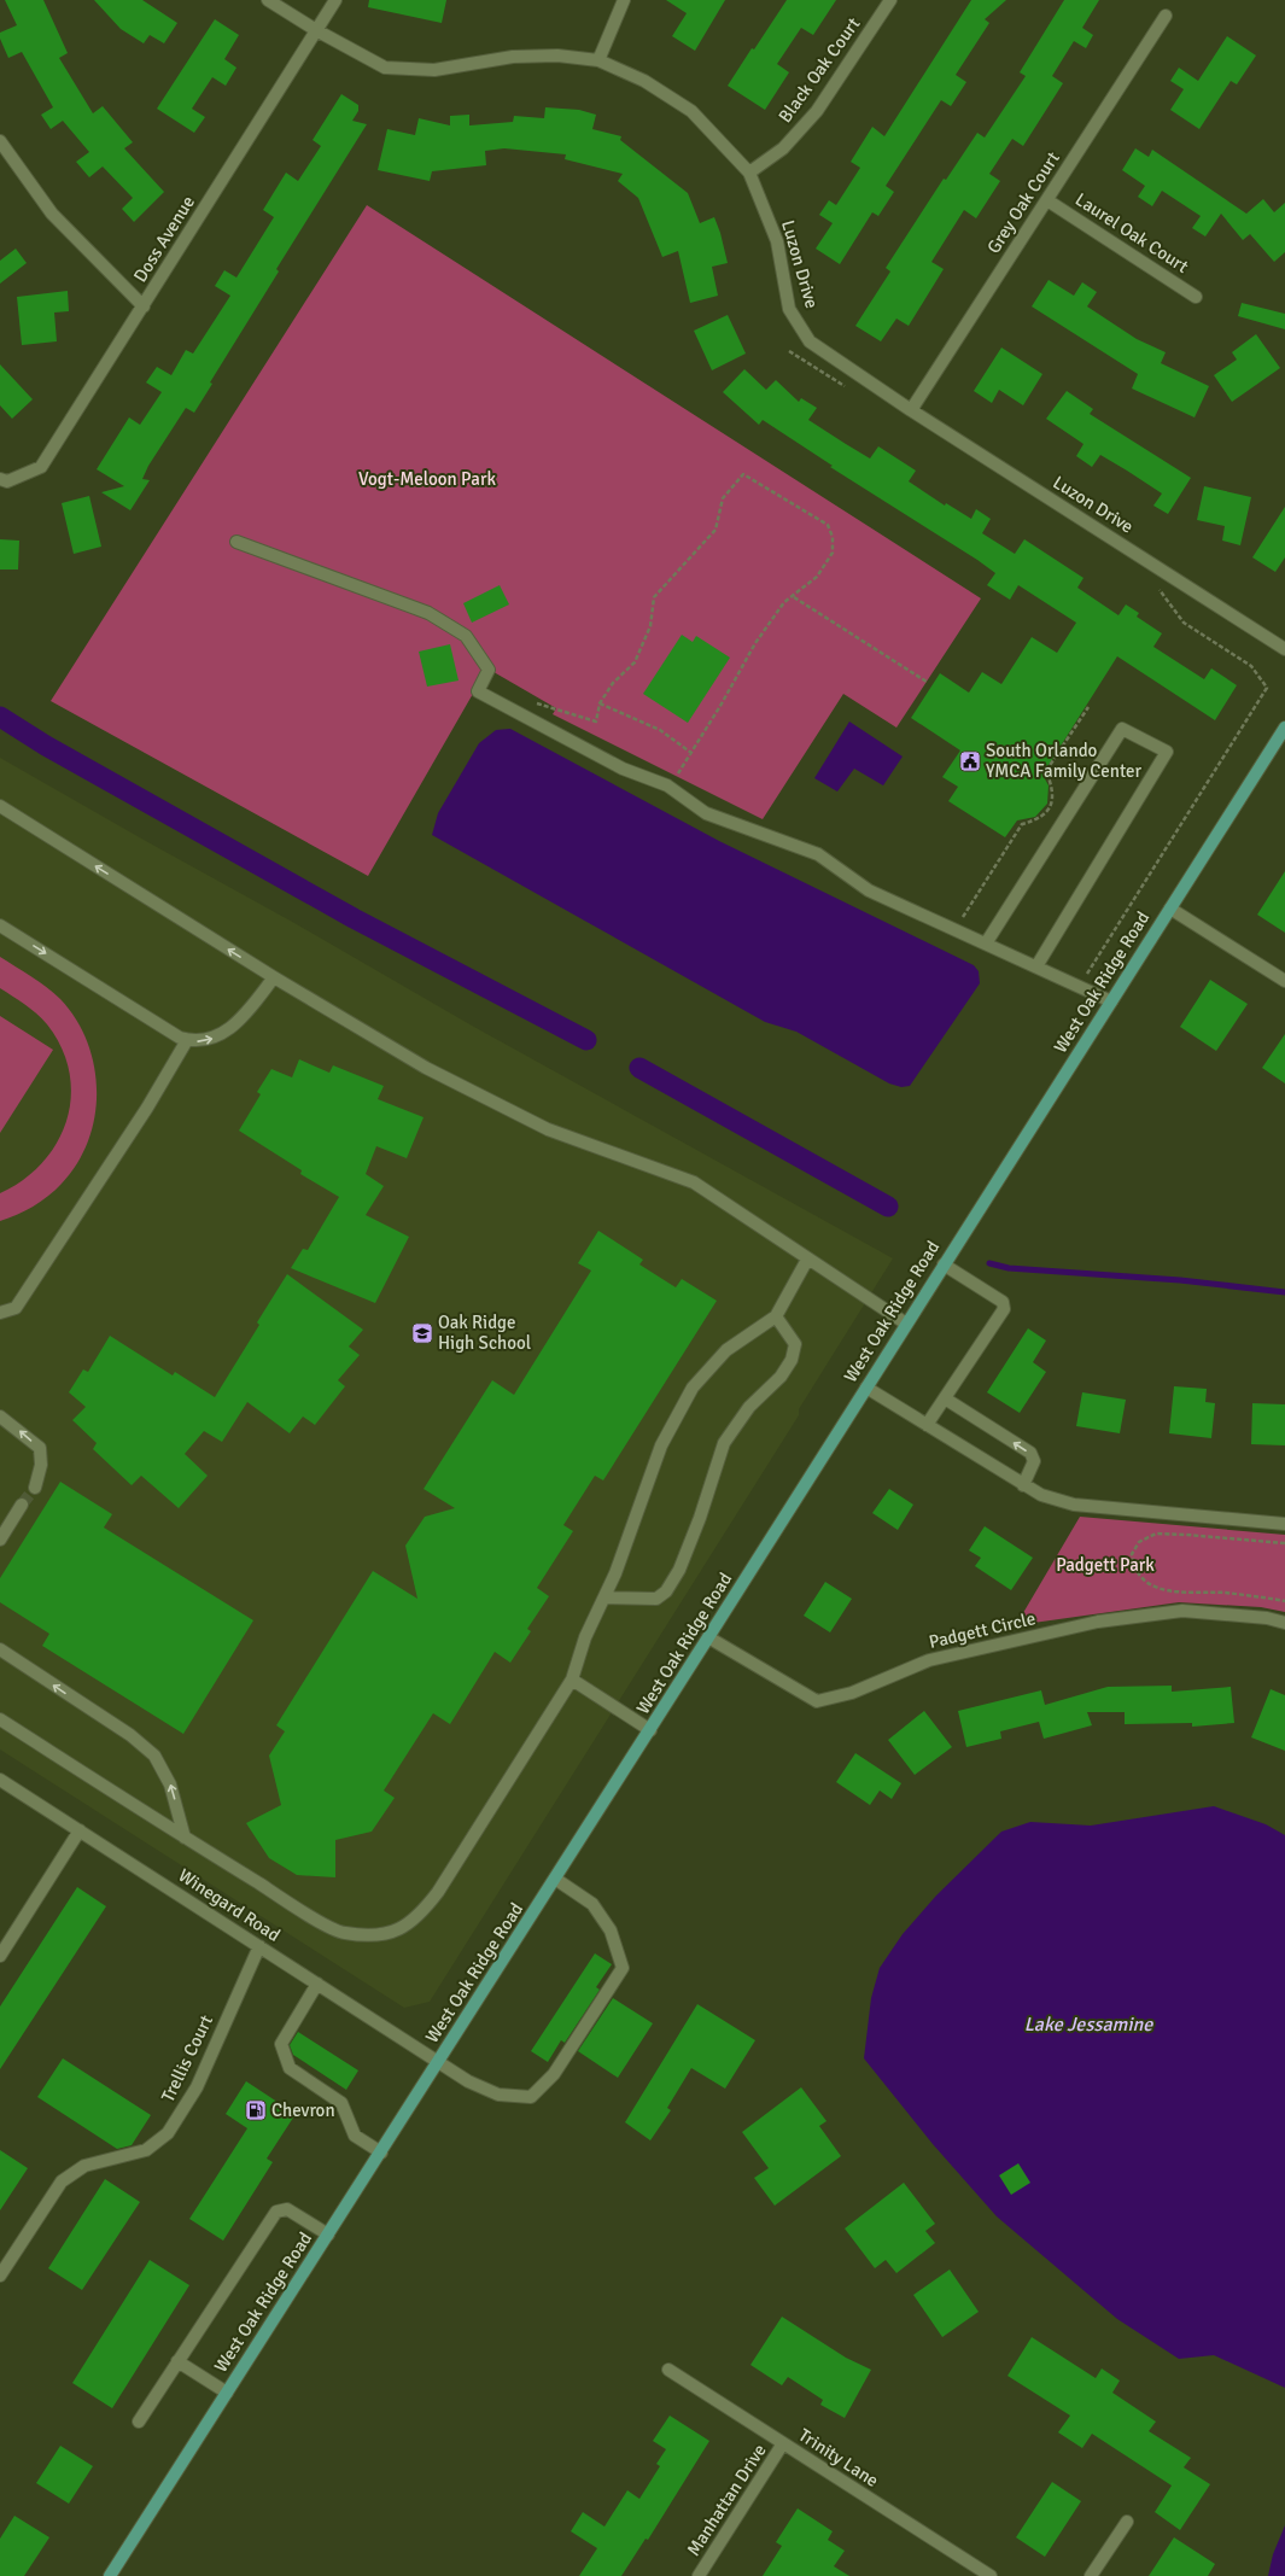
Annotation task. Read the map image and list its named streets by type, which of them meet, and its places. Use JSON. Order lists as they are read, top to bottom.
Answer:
{
  "streets": {
    "main road": ["West Oak Ridge Road"],
    "street": [
      "Black Oak Court",
      "Grey Oak Court",
      "Laurel Oak Court",
      "Doss Avenue",
      "Luzon Drive",
      "Padgett Circle",
      "Winegard Road",
      "Trellis Court",
      "Trinity Lane",
      "Manhattan Drive"
    ]
  },
  "crossings": [
    ["Black Oak Court", "Luzon Drive"],
    ["Grey Oak Court", "Laurel Oak Court"],
    ["Grey Oak Court", "Luzon Drive"],
    ["Doss Avenue", "Luzon Drive"],
    ["West Oak Ridge Road", "Padgett Circle"],
    ["West Oak Ridge Road", "Winegard Road"],
    ["Winegard Road", "Trellis Court"],
    ["Trinity Lane", "Manhattan Drive"]
  ],
  "water": ["Lake Jessamine"],
  "parks": ["Vogt-Meloon Park", "Padgett Park"],
  "places": {
    "public building": ["South Orlando YMCA Family Center"],
    "school or university": ["Oak Ridge High School"],
    "fuel station": ["Chevron"]
  }
}
